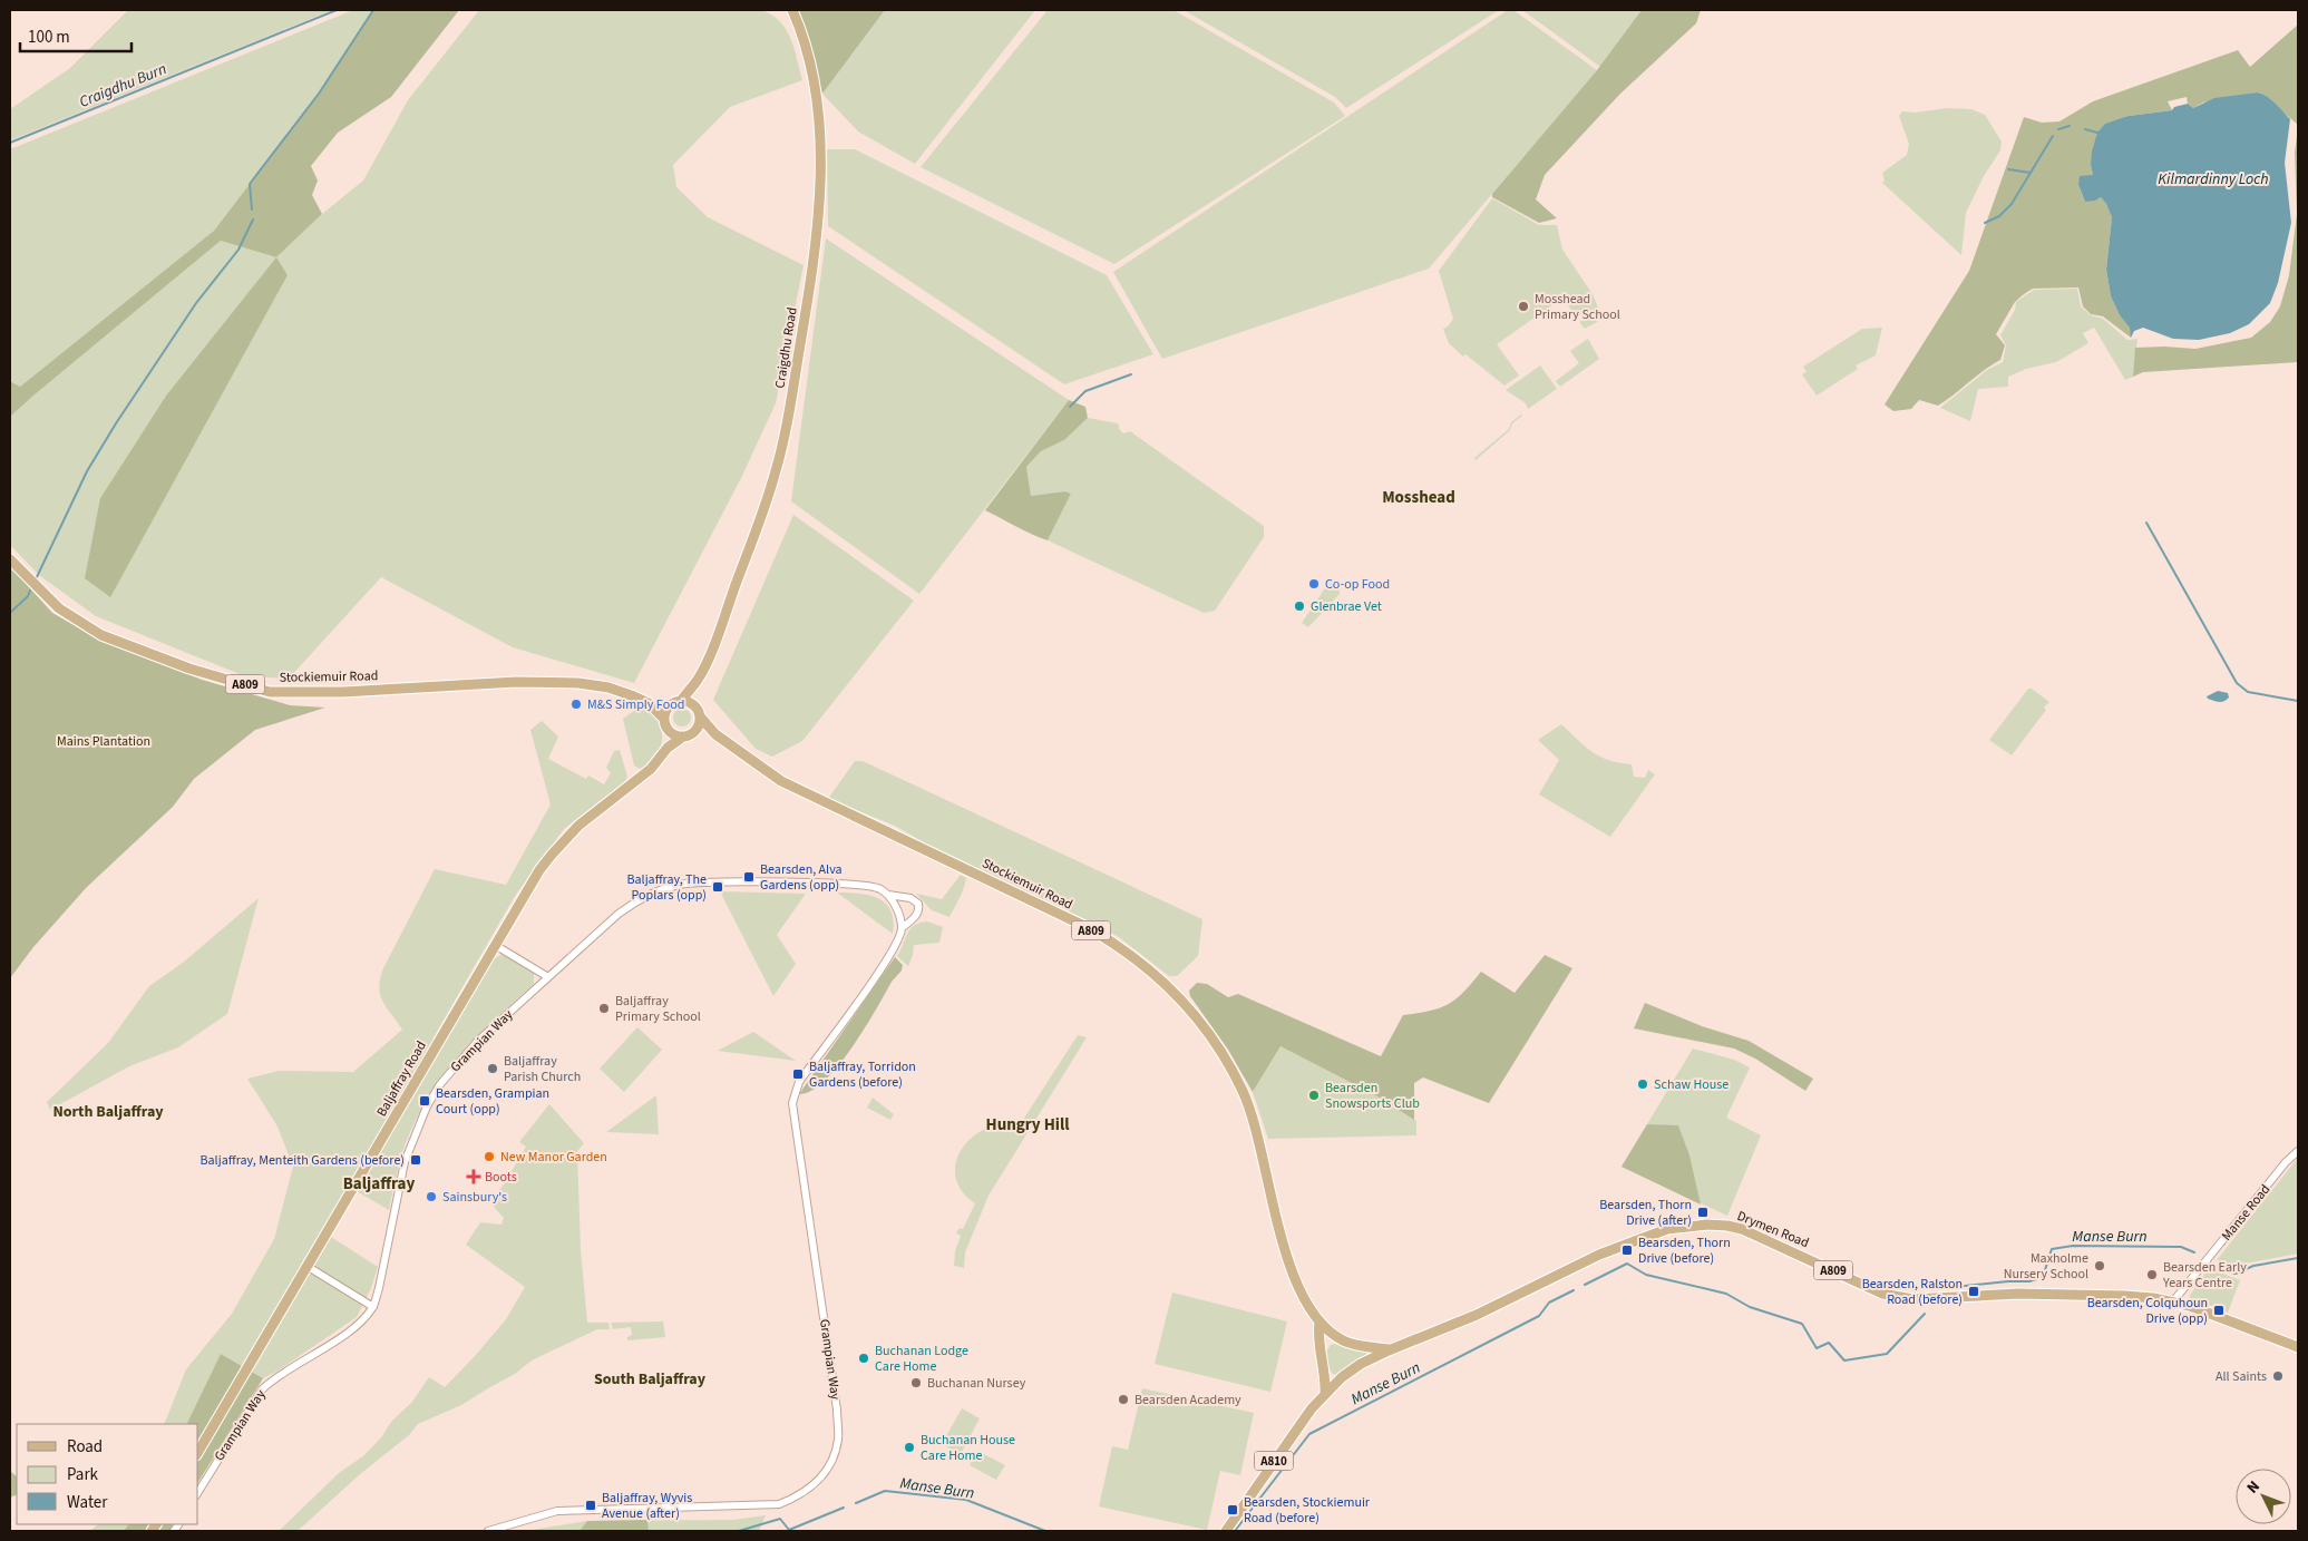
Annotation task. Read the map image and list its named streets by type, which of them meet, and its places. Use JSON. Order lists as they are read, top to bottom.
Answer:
{
  "streets": {
    "main road": [
      "Craigdhu Road",
      "Stockiemuir Road",
      "A809",
      "Baljaffray Road",
      "Drymen Road",
      "A810"
    ],
    "street": ["Grampian Way", "Manse Road"]
  },
  "crossings": [
    ["Craigdhu Road", "Stockiemuir Road"],
    ["Craigdhu Road", "Baljaffray Road"],
    ["Stockiemuir Road", "A809"],
    ["Stockiemuir Road", "Baljaffray Road"],
    ["A809", "Drymen Road"],
    ["A809", "A810"],
    ["Manse Road", "Drymen Road"],
    ["Drymen Road", "A810"]
  ],
  "districts": [
    "Mosshead",
    "North Baljaffray",
    "Hungry Hill",
    "Baljaffray",
    "South Baljaffray"
  ],
  "water": ["Craigdhu Burn", "Kilmardinny Loch", "Manse Burn"],
  "parks": ["Mains Plantation"],
  "places": {
    "other": [
      "Mosshead Primary School",
      "Co-op Food",
      "Glenbrae Vet",
      "M&S Simply Food",
      "Baljaffray Primary School",
      "Baljaffray Parish Church",
      "Schaw House",
      "Bearsden Snowsports Club",
      "New Manor Garden",
      "Sainsbury's",
      "Maxholme Nursery School",
      "Bearsden Early Years Centre",
      "Buchanan Lodge Care Home",
      "All Saints",
      "Buchanan Nursey",
      "Bearsden Academy",
      "Buchanan House Care Home"
    ],
    "transit": [
      "Bearsden, Alva Gardens (opp)",
      "Baljaffray, The Poplars (opp)",
      "Baljaffray, Torridon Gardens (before)",
      "Bearsden, Grampian Court (opp)",
      "Baljaffray, Menteith Gardens (before)",
      "Bearsden, Thorn Drive (after)",
      "Bearsden, Thorn Drive (before)",
      "Bearsden, Ralston Road (before)",
      "Bearsden, Colquhoun Drive (opp)",
      "Baljaffray, Wyvis Avenue (after)",
      "Bearsden, Stockiemuir Road (before)"
    ],
    "health": ["Boots"]
  },
  "legend": ["Road", "Park", "Water"],
  "scale_bar": "100 m",
  "north": "top left"
}
